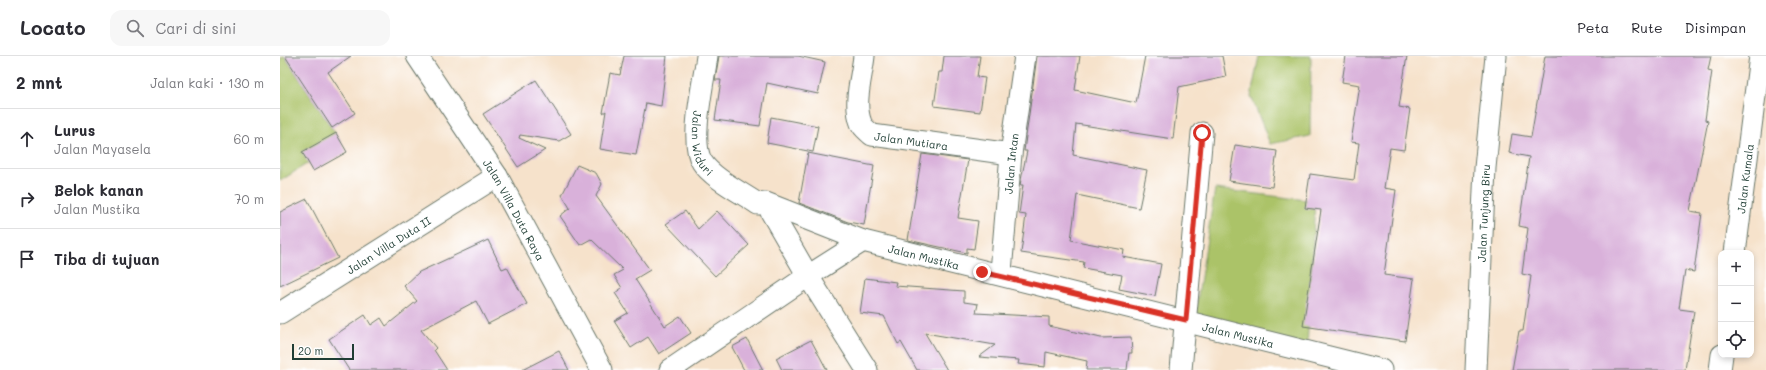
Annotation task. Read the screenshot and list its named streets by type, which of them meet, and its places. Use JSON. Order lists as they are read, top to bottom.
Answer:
{
  "streets": {
    "street": [
      "Jalan Mutiara",
      "Jalan Widuri",
      "Jalan Intan",
      "Jalan Kumala",
      "Jalan Villa Duta Raya",
      "Jalan Tunjung Biru",
      "Jalan Villa Duta II",
      "Jalan Mustika"
    ]
  },
  "crossings": [
    ["Jalan Mutiara", "Jalan Intan"],
    ["Jalan Widuri", "Jalan Mustika"],
    ["Jalan Villa Duta Raya", "Jalan Villa Duta II"]
  ],
  "scale_bar": "20 m",
  "page": {
    "header": "Locato",
    "search": "Cari di sini",
    "nav": ["Peta", "Rute", "Disimpan"],
    "heading": ["2 mnt", "Jalan kaki · 130 m"],
    "list": [
      ["Lurus", "Jalan Mayasela", "60 m"],
      ["Belok kanan", "Jalan Mustika", "70 m"],
      "Tiba di tujuan"
    ],
    "map_buttons": ["+", "−"],
    "scale": "20 m"
  }
}
